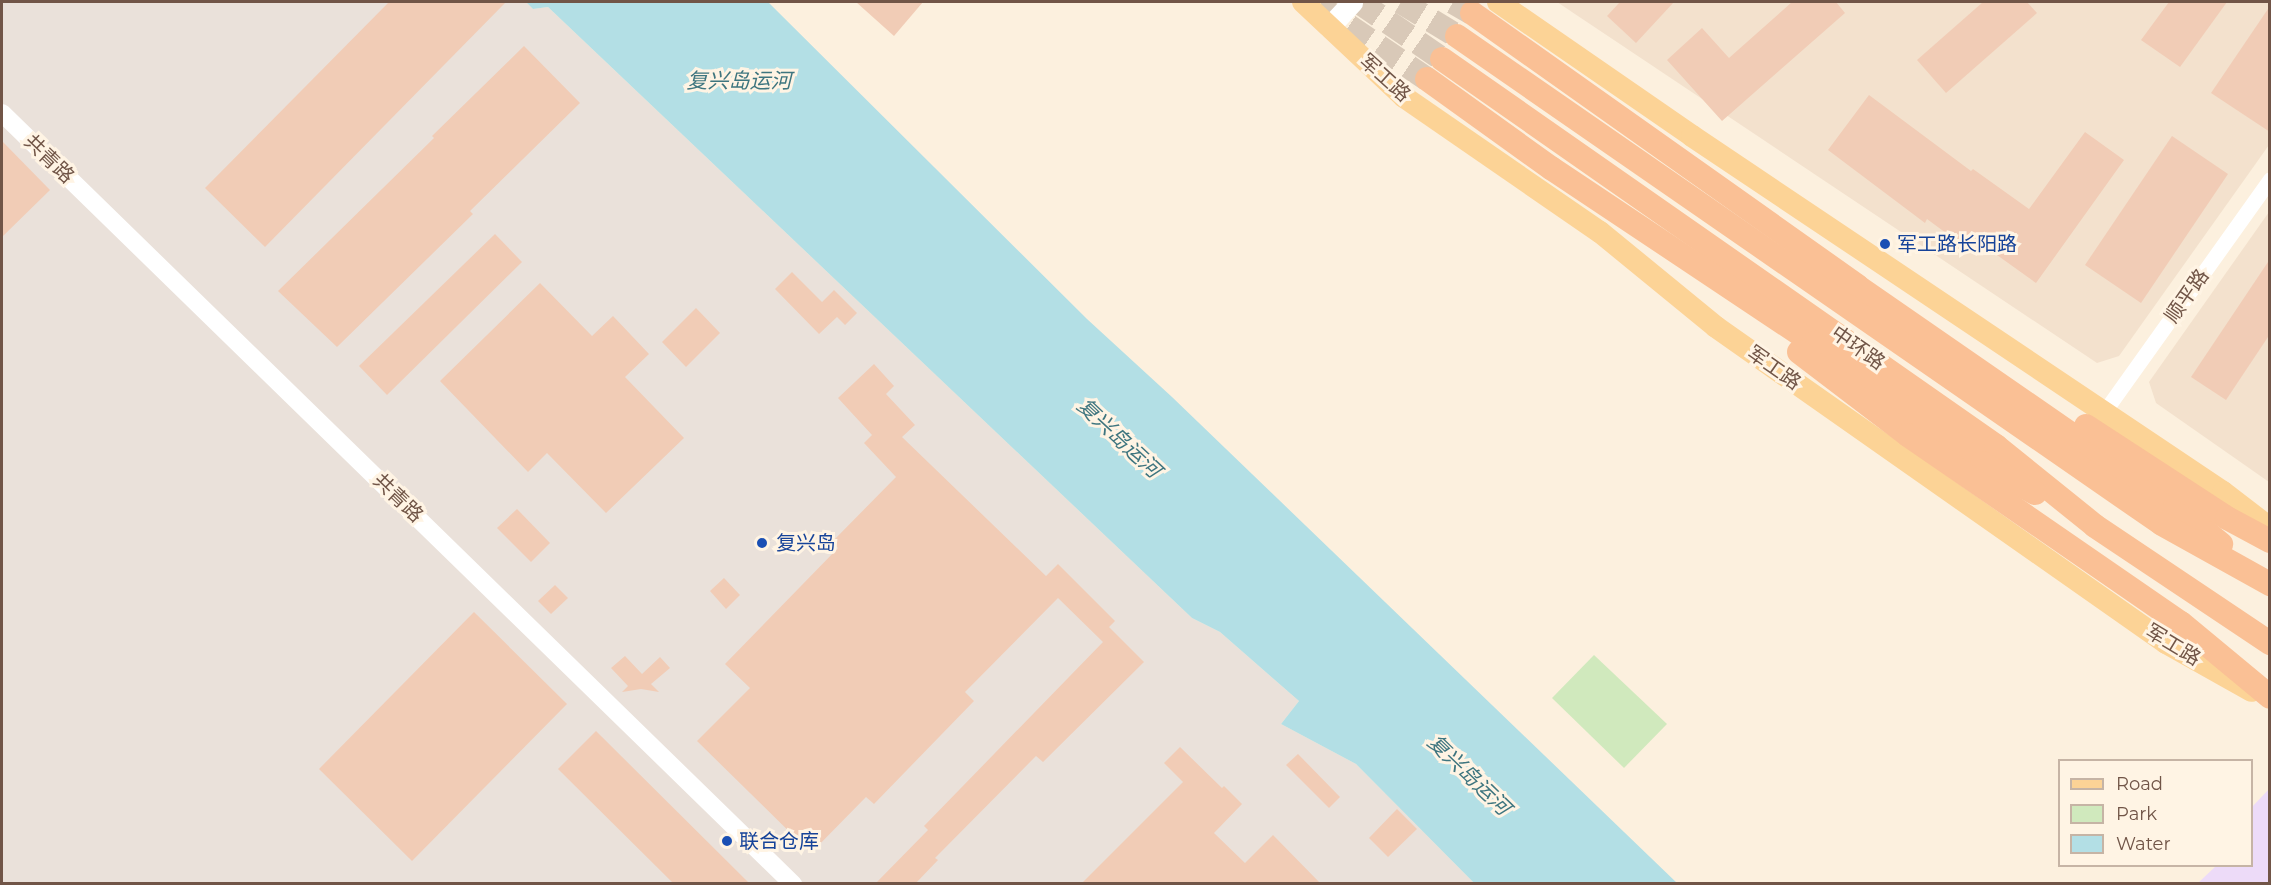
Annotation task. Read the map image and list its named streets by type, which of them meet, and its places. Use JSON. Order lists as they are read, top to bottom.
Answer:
{
  "streets": {
    "highway": ["中环路"],
    "main road": ["军工路"],
    "street": ["共青路", "顺平路"]
  },
  "water": ["复兴岛运河"],
  "places": ["军工路长阳路", "复兴岛", "联合仓库"],
  "legend": ["Road", "Park", "Water"]
}
